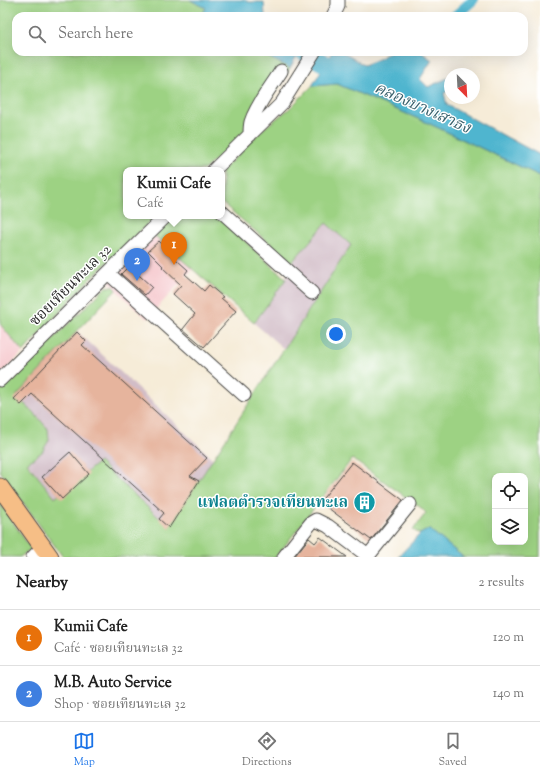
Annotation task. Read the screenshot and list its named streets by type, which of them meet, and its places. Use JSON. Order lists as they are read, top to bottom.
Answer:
{
  "streets": {
    "street": ["ซอยเทียนทะเล 32"]
  },
  "water": ["คลองบางเสาธง"],
  "places": {
    "building": ["แฟลตตำรวจเทียนทะเล"]
  },
  "north": "bottom right",
  "page": {
    "search": "Search here",
    "popup": ["Kumii Cafe", "Café"],
    "pins": ["1", "2"],
    "heading": ["Nearby", "2 results"],
    "list": [
      {
        "mark": "1",
        "name": "Kumii Cafe",
        "note": "Café · ซอยเทียนทะเล 32",
        "value": "120 m"
      },
      {
        "mark": "2",
        "name": "M.B. Auto Service",
        "note": "Shop · ซอยเทียนทะเล 32",
        "value": "140 m"
      }
    ],
    "nav": ["Map", "Directions", "Saved"]
  }
}
